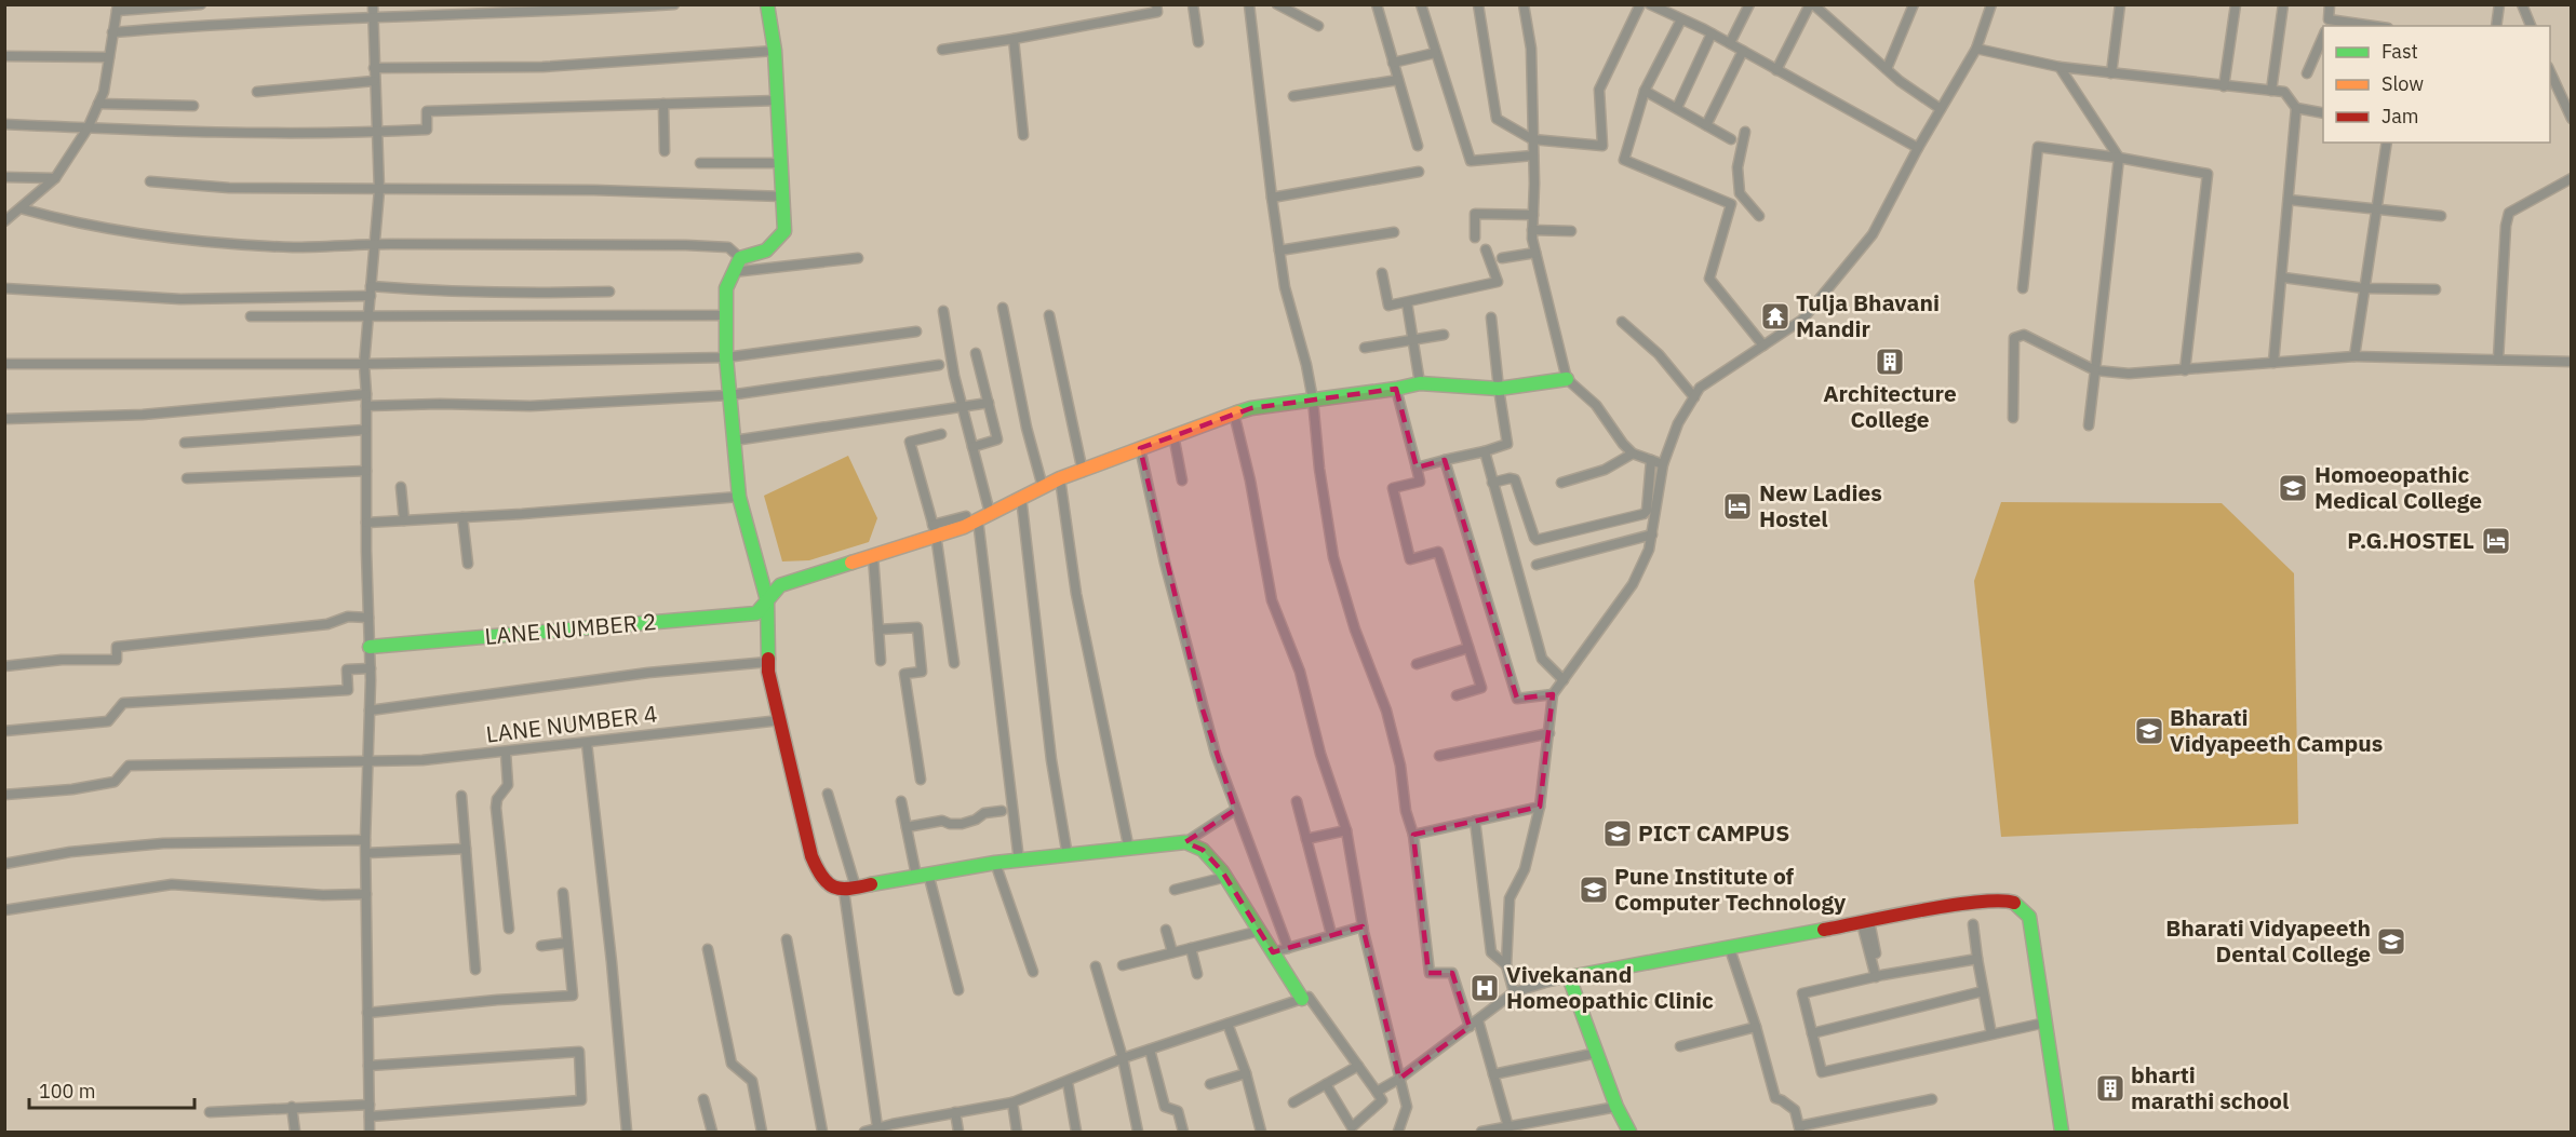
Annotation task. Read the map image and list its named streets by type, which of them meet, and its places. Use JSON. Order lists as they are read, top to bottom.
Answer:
{
  "streets": {
    "street": ["LANE NUMBER 2", "LANE NUMBER 4"]
  },
  "places": {
    "temple": ["Tulja Bhavani Mandir"],
    "building": ["Architecture College", "bharti marathi school"],
    "school or university": [
      "Homoeopathic Medical College",
      "Bharati Vidyapeeth Campus",
      "PICT CAMPUS",
      "Pune Institute of Computer Technology",
      "Bharati Vidyapeeth Dental College"
    ],
    "hotel": ["New Ladies Hostel", "P.G.HOSTEL"],
    "hospital": ["Vivekanand Homeopathic Clinic"]
  },
  "legend": ["Fast", "Slow", "Jam"],
  "scale_bar": "100 m"
}
